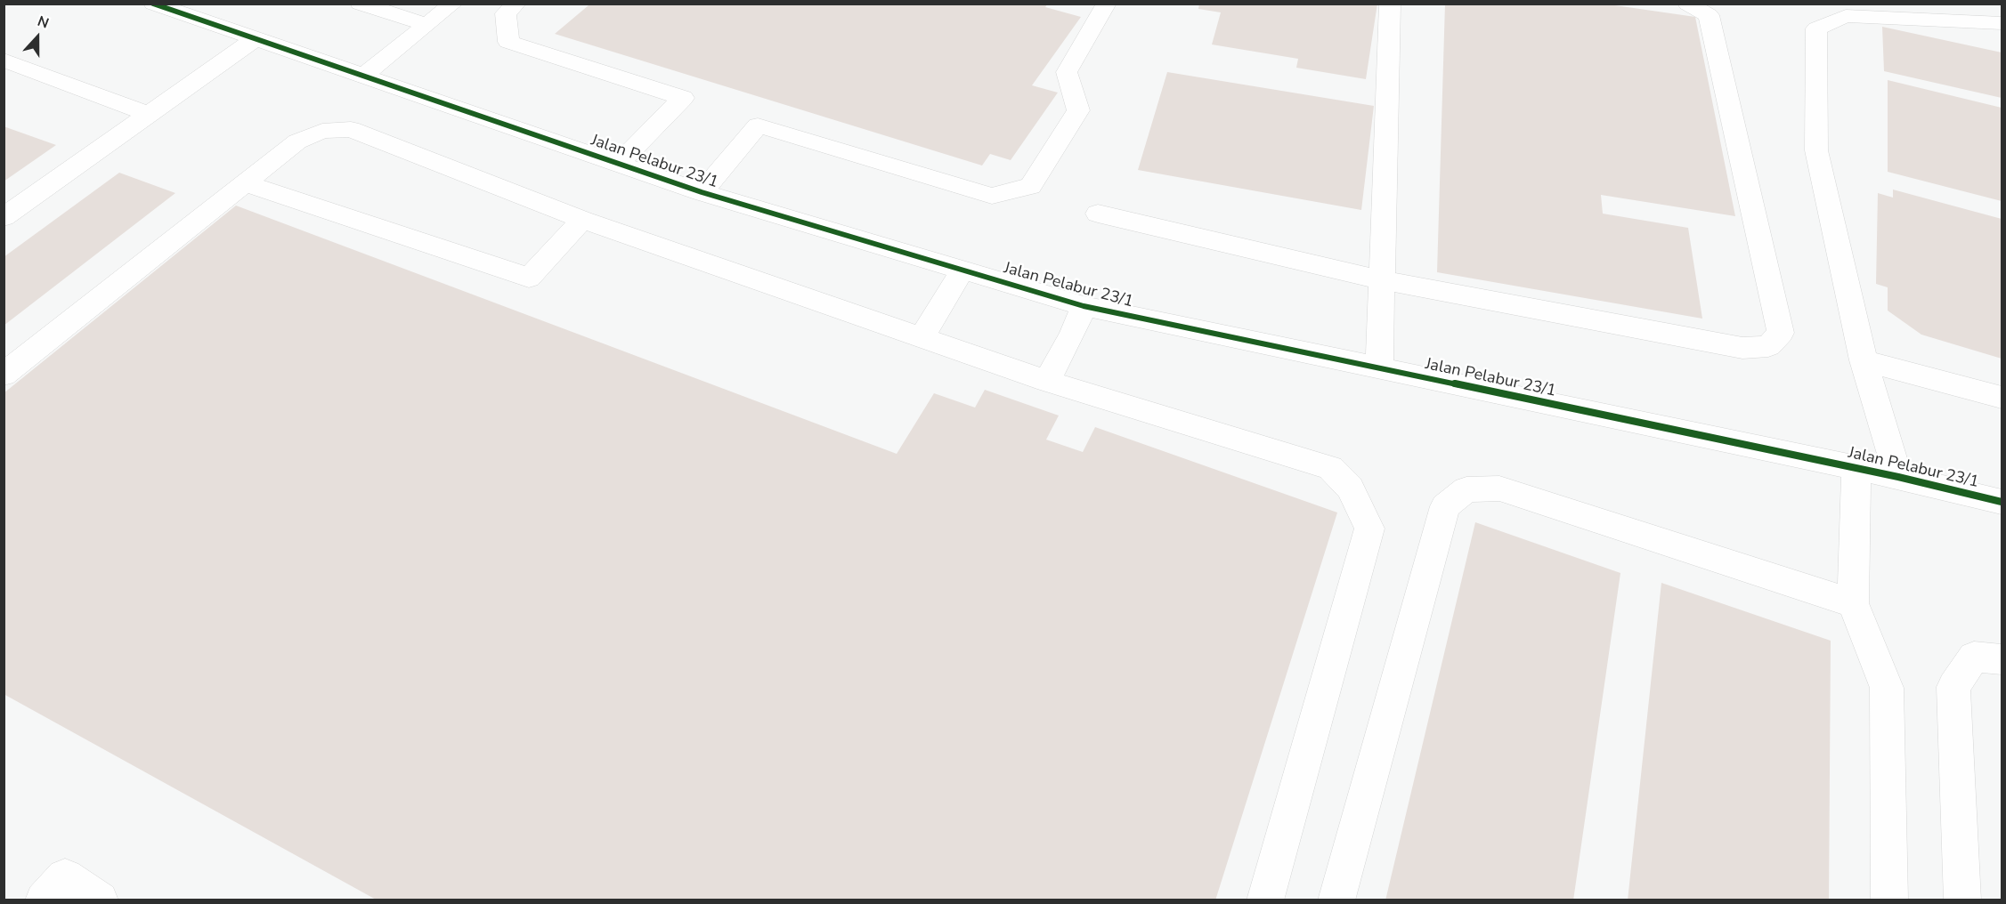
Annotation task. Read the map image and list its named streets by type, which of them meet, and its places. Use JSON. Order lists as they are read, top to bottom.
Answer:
{
  "streets": {
    "street": ["Jalan Pelabur 23/1"]
  },
  "north": "top"
}
